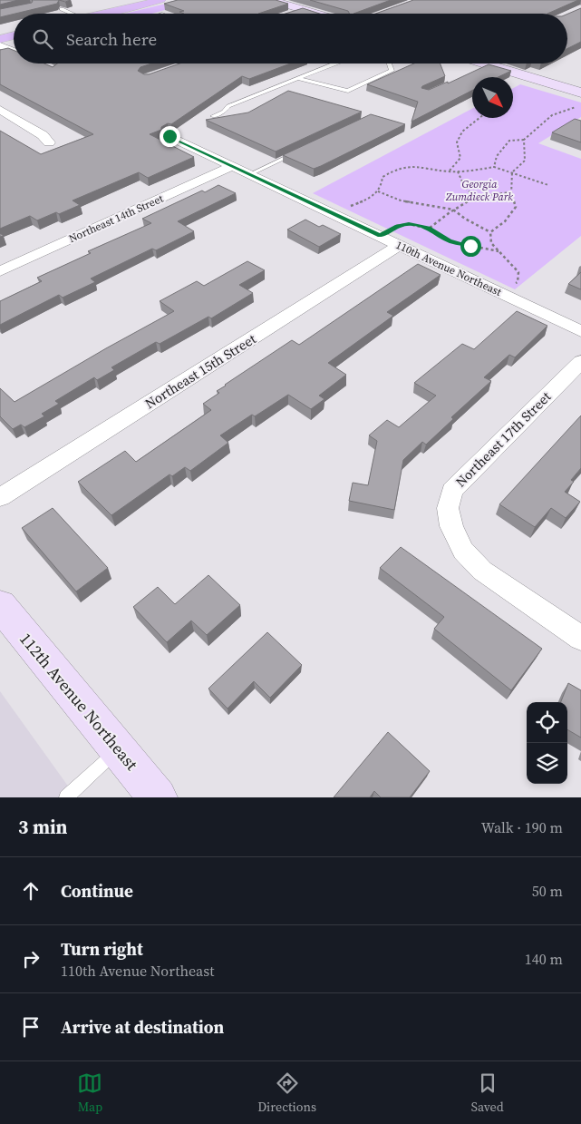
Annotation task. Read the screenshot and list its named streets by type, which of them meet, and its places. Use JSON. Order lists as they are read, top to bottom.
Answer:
{
  "streets": {
    "main road": ["112th Avenue Northeast"],
    "street": [
      "Northeast 14th Street",
      "110th Avenue Northeast",
      "Northeast 15th Street",
      "Northeast 17th Street"
    ]
  },
  "crossings": [
    ["Northeast 14th Street", "110th Avenue Northeast"],
    ["110th Avenue Northeast", "Northeast 15th Street"]
  ],
  "parks": ["Georgia Zumdieck Park"],
  "north": "bottom right",
  "page": {
    "search": "Search here",
    "heading": ["3 min", "Walk · 190 m"],
    "list": [
      ["Continue", "50 m"],
      ["Turn right", "110th Avenue Northeast", "140 m"],
      "Arrive at destination"
    ],
    "nav": ["Map", "Directions", "Saved"]
  }
}
